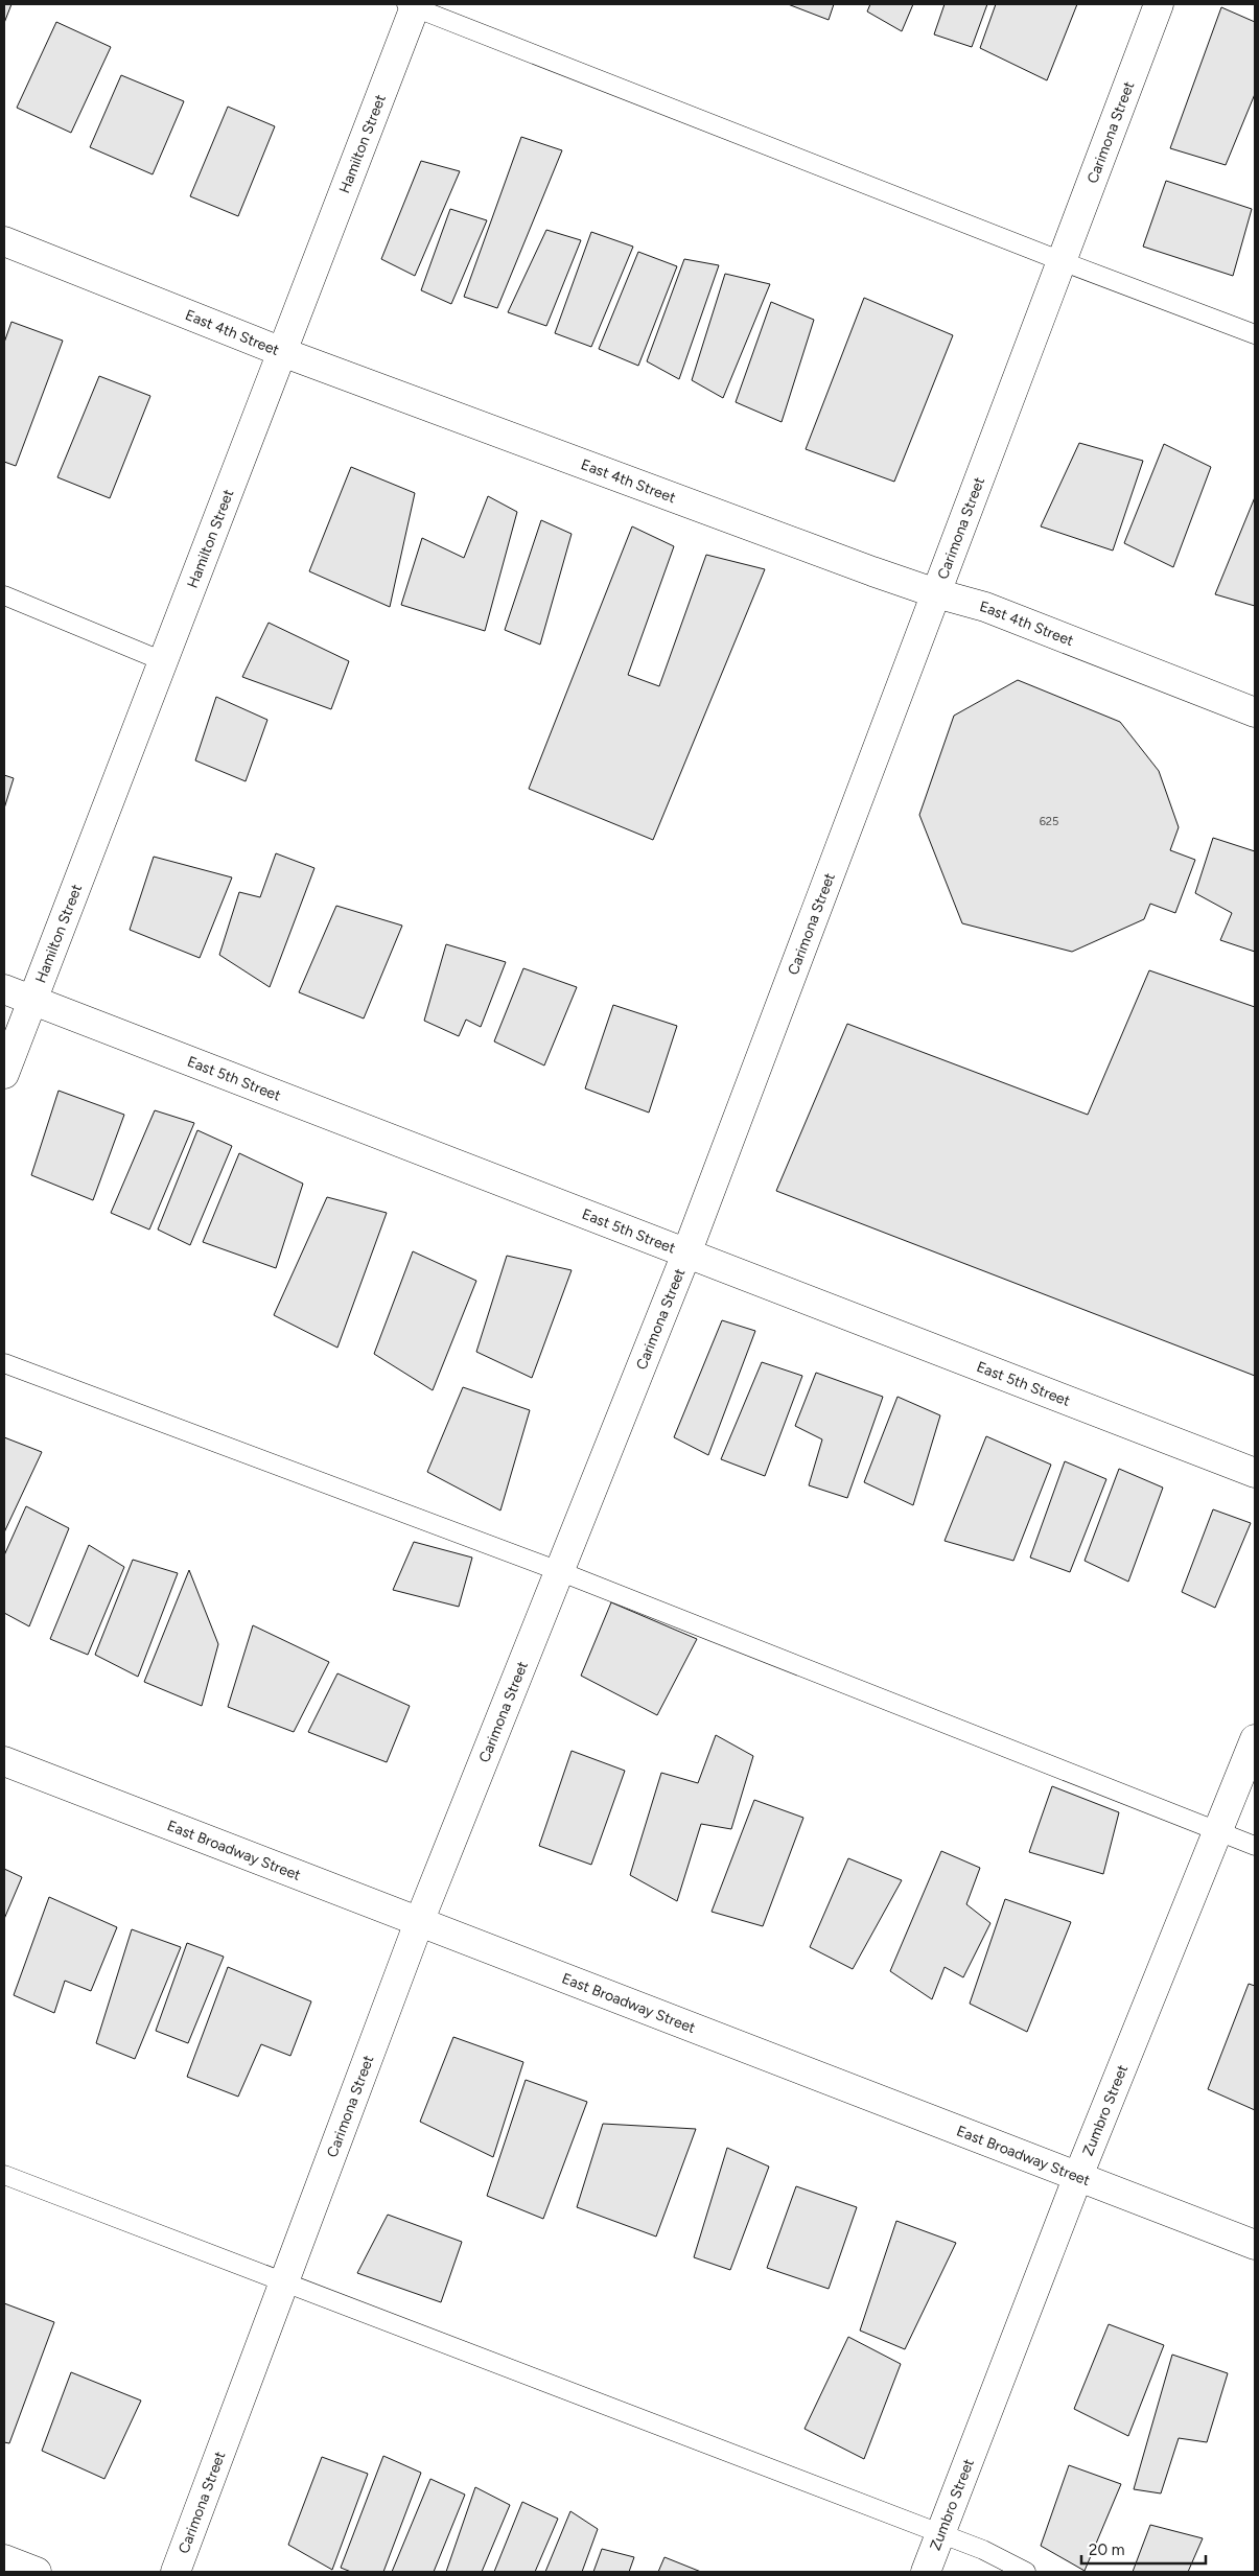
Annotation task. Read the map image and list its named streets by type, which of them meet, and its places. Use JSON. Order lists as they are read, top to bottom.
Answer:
{
  "streets": {
    "street": [
      "Carimona Street",
      "Hamilton Street",
      "East 4th Street",
      "East 5th Street",
      "East Broadway Street",
      "Zumbro Street"
    ]
  },
  "crossings": [
    ["Carimona Street", "East 4th Street"],
    ["Carimona Street", "East 5th Street"],
    ["Carimona Street", "East Broadway Street"],
    ["Hamilton Street", "East 4th Street"],
    ["Hamilton Street", "East 5th Street"],
    ["East Broadway Street", "Zumbro Street"]
  ],
  "house_numbers": ["625"],
  "scale_bar": "20 m"
}
